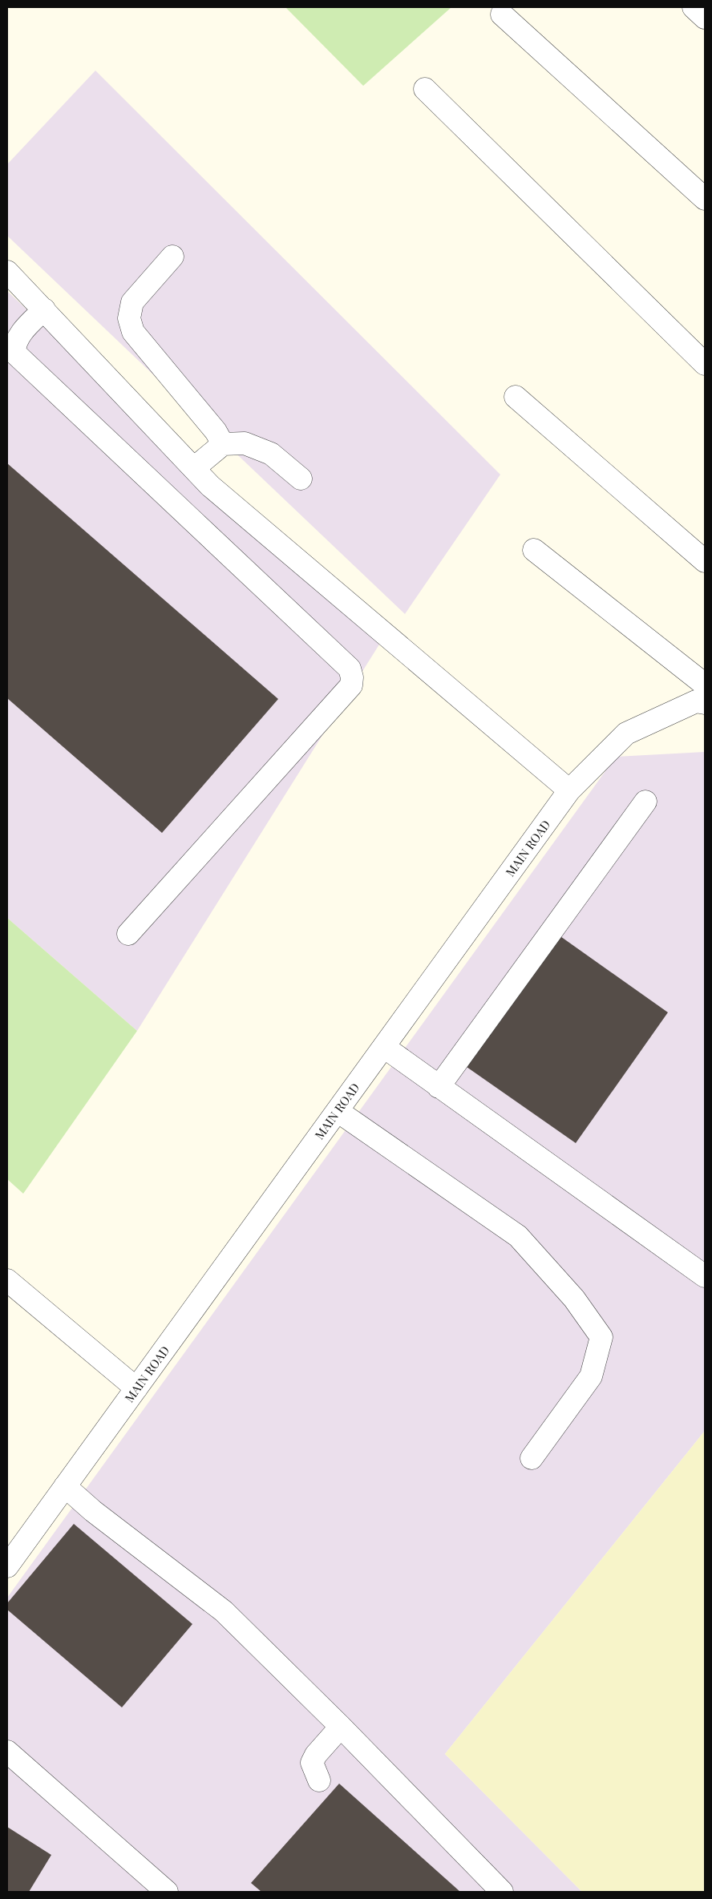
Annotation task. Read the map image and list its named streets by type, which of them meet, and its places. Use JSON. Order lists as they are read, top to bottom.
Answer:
{
  "streets": {
    "street": ["MAIN ROAD"]
  }
}
